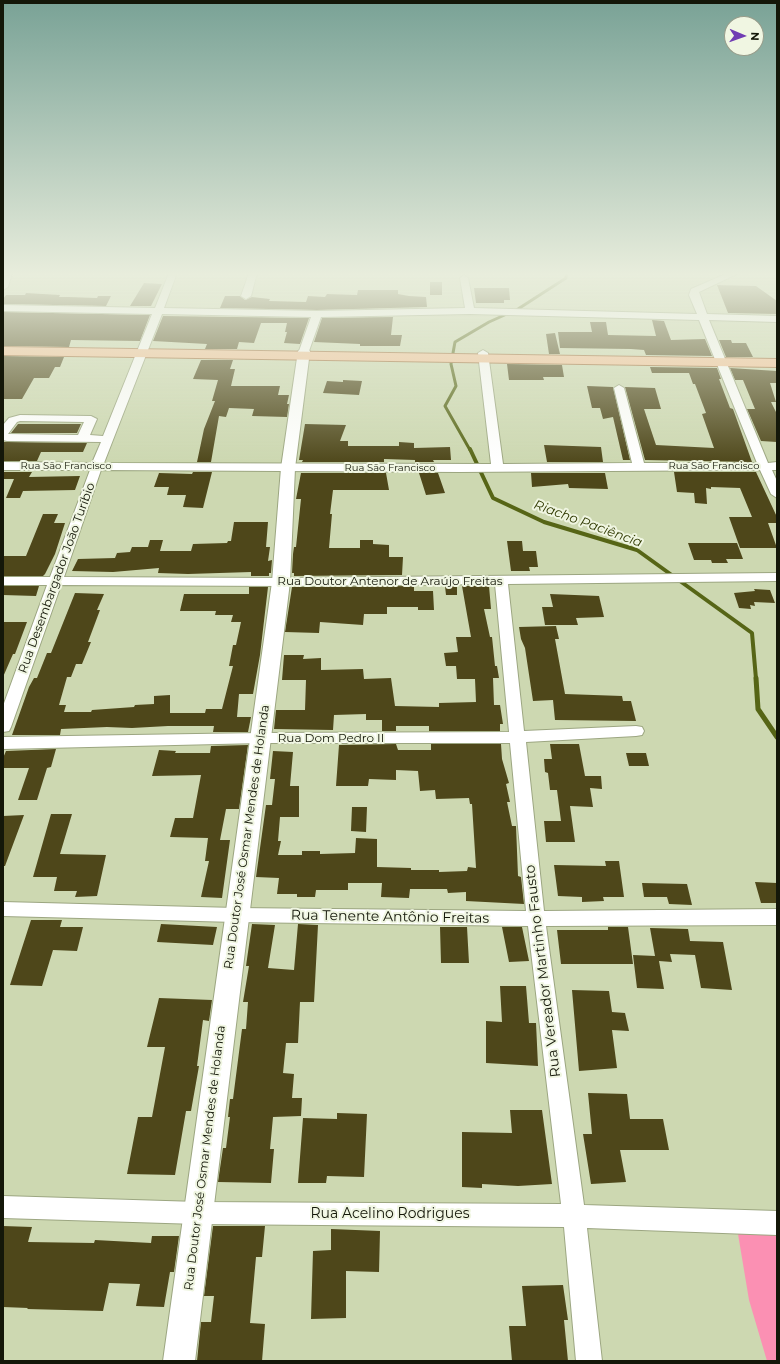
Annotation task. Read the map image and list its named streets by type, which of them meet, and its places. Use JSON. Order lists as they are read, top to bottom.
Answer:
{
  "streets": {
    "street": [
      "Rua São Francisco",
      "Rua Desembargador João Turíbio",
      "Rua Doutor Antenor de Araújo Freitas",
      "Rua Dom Pedro II",
      "Rua Doutor José Osmar Mendes de Holanda",
      "Rua Tenente Antônio Freitas",
      "Rua Vereador Martinho Fausto",
      "Rua Acelino Rodrigues"
    ]
  },
  "crossings": [
    ["Rua São Francisco", "Rua Desembargador João Turíbio"],
    ["Rua São Francisco", "Rua Doutor José Osmar Mendes de Holanda"],
    ["Rua Desembargador João Turíbio", "Rua Doutor Antenor de Araújo Freitas"],
    ["Rua Doutor Antenor de Araújo Freitas", "Rua Doutor José Osmar Mendes de Holanda"],
    ["Rua Doutor Antenor de Araújo Freitas", "Rua Vereador Martinho Fausto"],
    ["Rua Dom Pedro II", "Rua Doutor José Osmar Mendes de Holanda"],
    ["Rua Dom Pedro II", "Rua Vereador Martinho Fausto"],
    ["Rua Doutor José Osmar Mendes de Holanda", "Rua Tenente Antônio Freitas"],
    ["Rua Doutor José Osmar Mendes de Holanda", "Rua Acelino Rodrigues"],
    ["Rua Tenente Antônio Freitas", "Rua Vereador Martinho Fausto"],
    ["Rua Vereador Martinho Fausto", "Rua Acelino Rodrigues"]
  ],
  "water": ["Riacho Paciência"],
  "north": "right"
}
